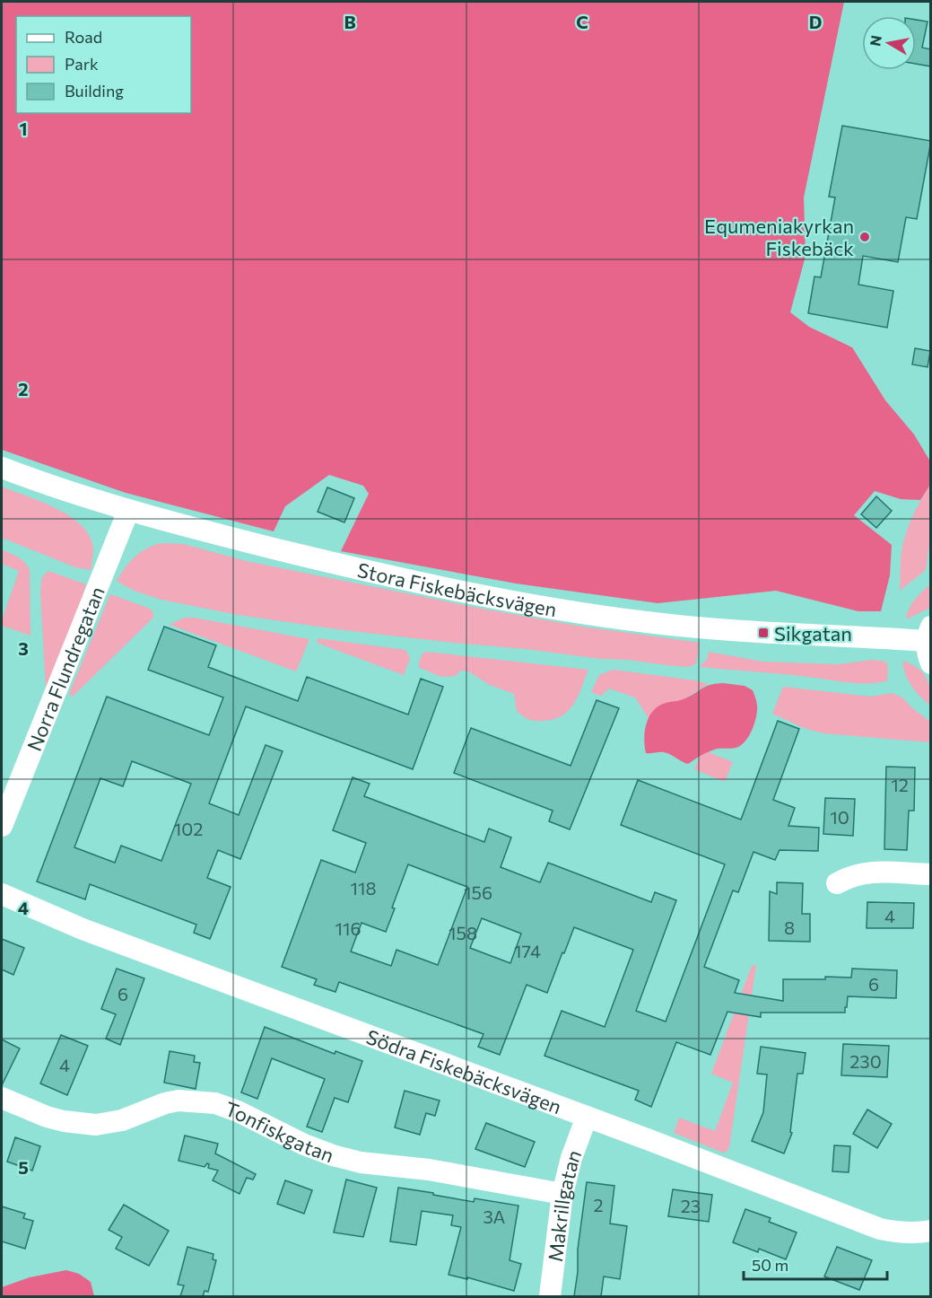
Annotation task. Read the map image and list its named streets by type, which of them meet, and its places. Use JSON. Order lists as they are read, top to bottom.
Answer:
{
  "streets": {
    "street": [
      "Stora Fiskebäcksvägen",
      "Norra Flundregatan",
      "Södra Fiskebäcksvägen",
      "Tonfiskgatan",
      "Makrillgatan"
    ]
  },
  "crossings": [
    ["Stora Fiskebäcksvägen", "Norra Flundregatan"],
    ["Södra Fiskebäcksvägen", "Makrillgatan"],
    ["Tonfiskgatan", "Makrillgatan"]
  ],
  "places": {
    "other": ["Equmeniakyrkan Fiskebäck"],
    "transit": ["Sikgatan"]
  },
  "house_numbers": [
    "12",
    "10",
    "102",
    "118",
    "156",
    "4",
    "8",
    "116",
    "158",
    "174",
    "6",
    "6",
    "230",
    "4",
    "2",
    "23",
    "3A"
  ],
  "legend": ["Road", "Park", "Building"],
  "scale_bar": "50 m",
  "north": "left",
  "grid": {
    "columns": ["B", "C", "D"],
    "rows": [
      "1",
      "2",
      "3",
      "4",
      "5"
    ]
  }
}
